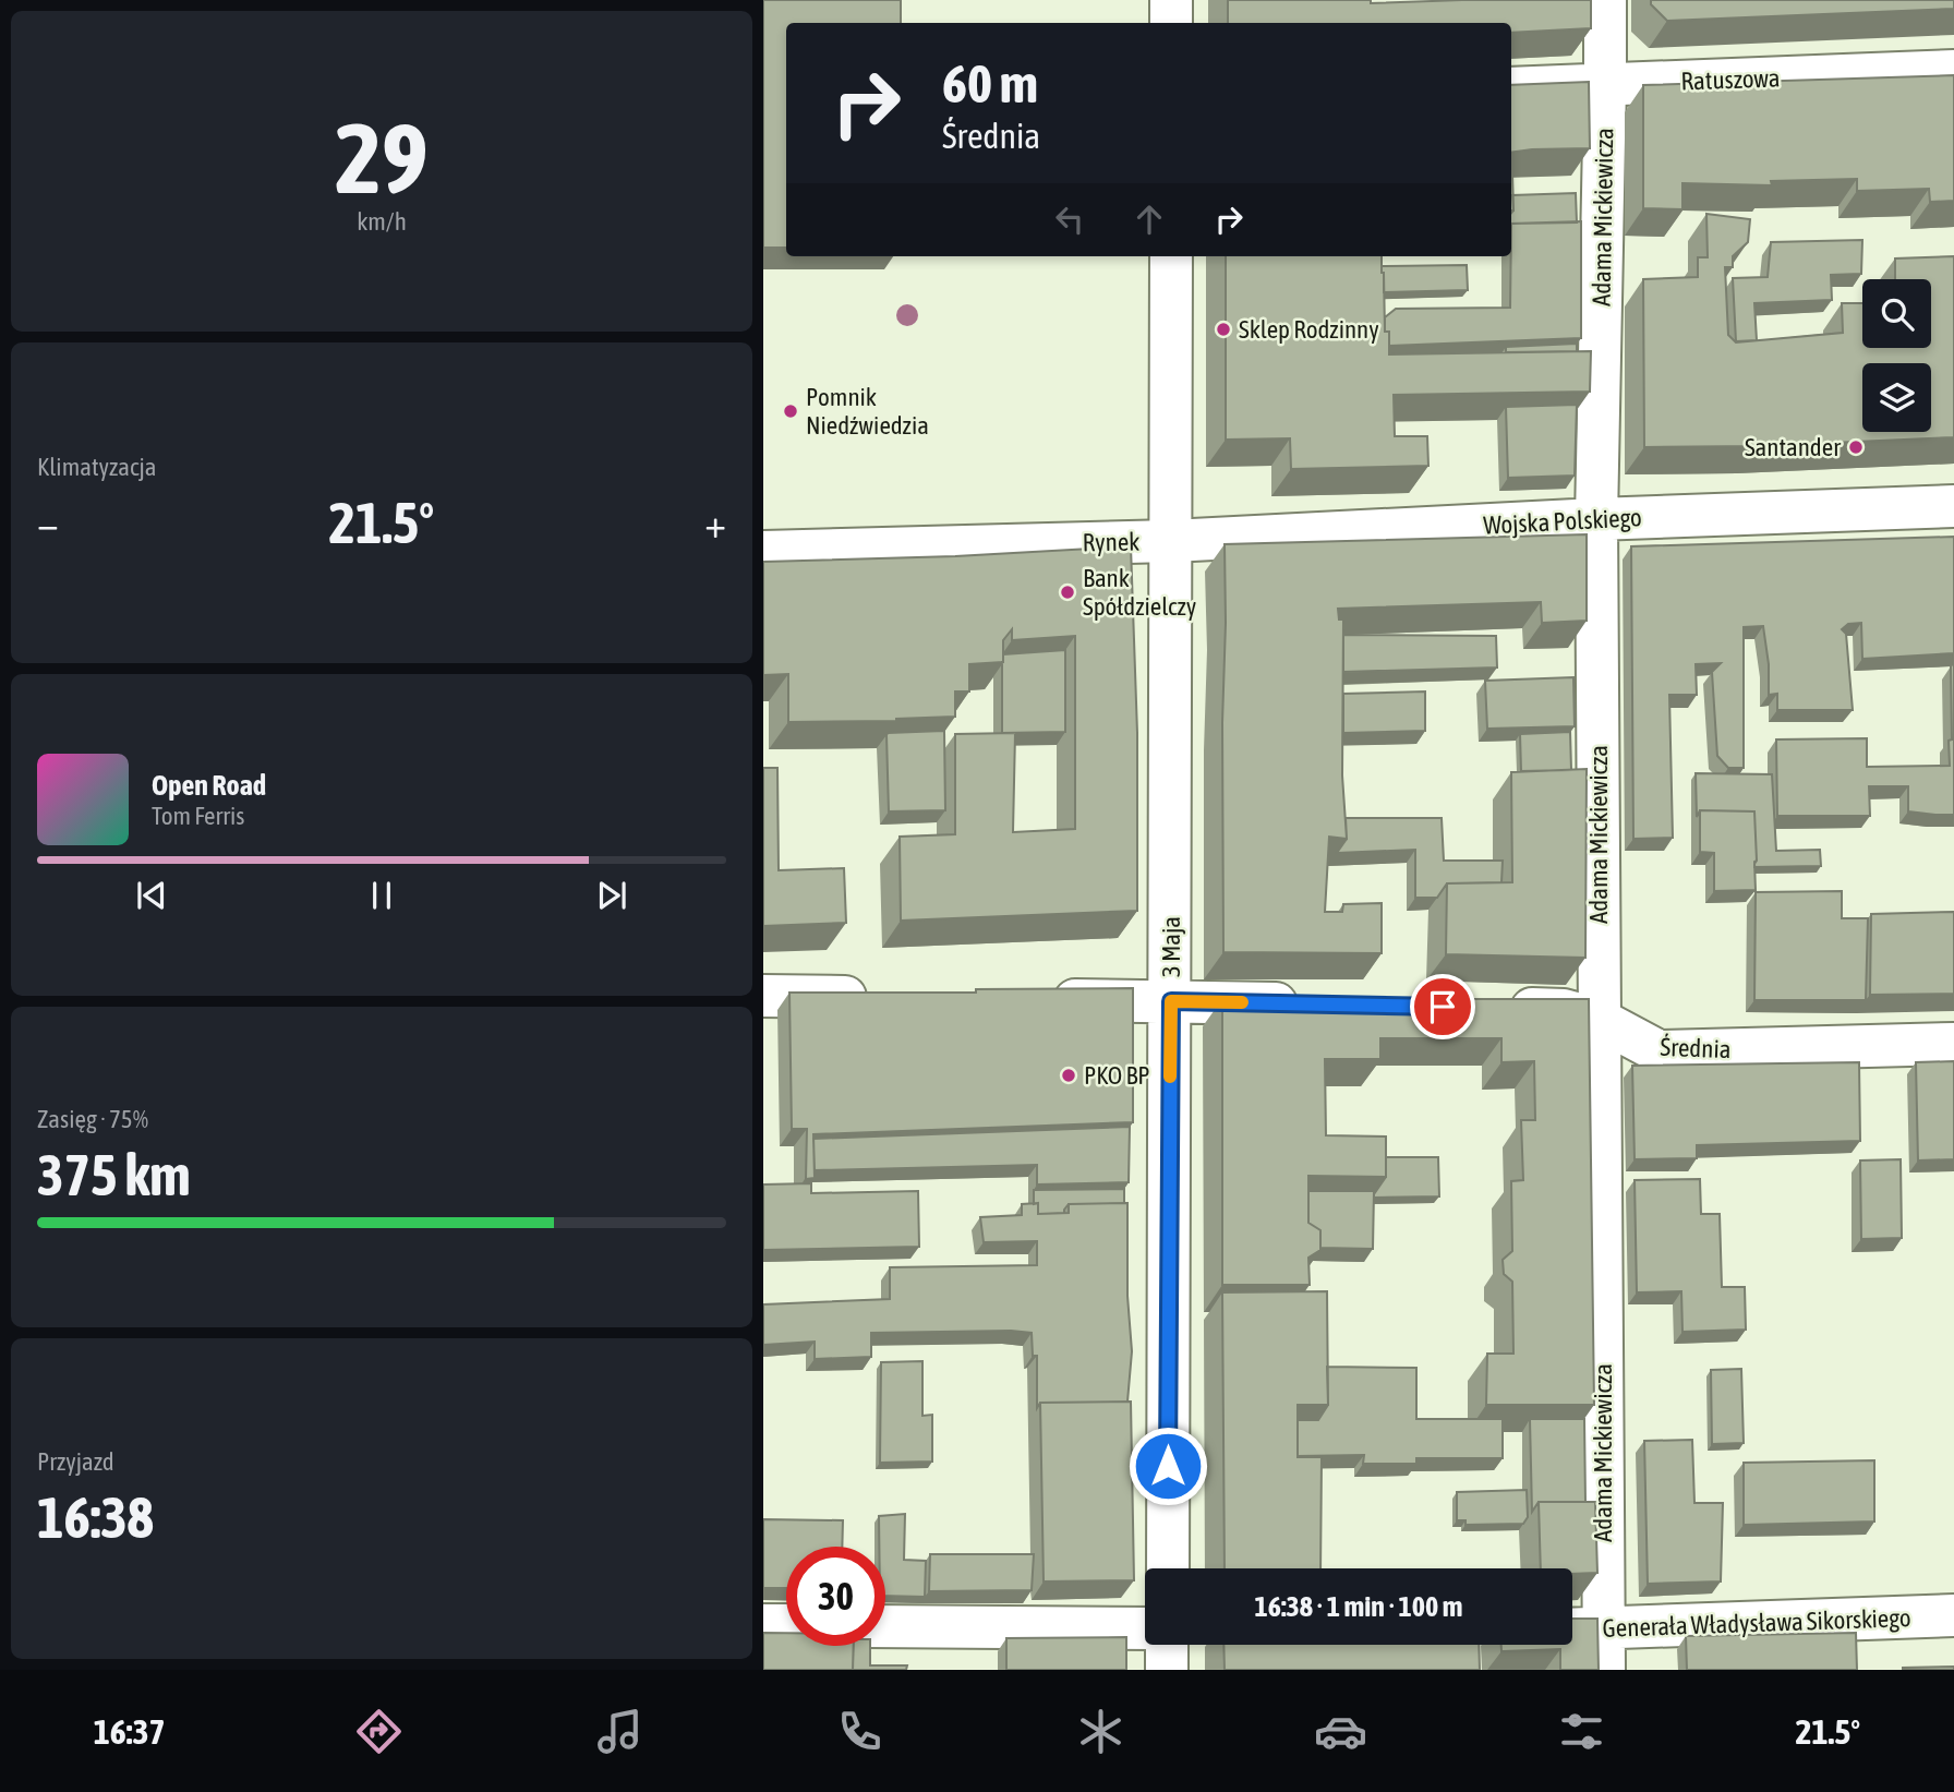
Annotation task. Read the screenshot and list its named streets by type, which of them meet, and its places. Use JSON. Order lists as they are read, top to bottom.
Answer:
{
  "streets": {
    "street": [
      "Ratuszowa",
      "Adama Mickiewicza",
      "Wojska Polskiego",
      "Rynek",
      "3 Maja",
      "Średnia",
      "Generała Władysława Sikorskiego"
    ]
  },
  "crossings": [
    ["Ratuszowa", "Adama Mickiewicza"],
    ["Adama Mickiewicza", "Wojska Polskiego"],
    ["Adama Mickiewicza", "Średnia"],
    ["Adama Mickiewicza", "Generała Władysława Sikorskiego"],
    ["Wojska Polskiego", "Rynek"],
    ["Wojska Polskiego", "3 Maja"],
    ["Rynek", "3 Maja"]
  ],
  "places": [
    "Sklep Rodzinny",
    "Pomnik Niedźwiedzia",
    "Santander",
    "Bank Spółdzielczy",
    "PKO BP"
  ],
  "page": {
    "tile": [
      ["29", "km/h"],
      "Klimatyzacja",
      ["Zasięg · 75%", "375 km"],
      ["Przyjazd", "16:38"]
    ],
    "turn": ["60 m", "Średnia"],
    "heat": ["−", "21.5°", "+"],
    "song": ["Open Road", "Tom Ferris"],
    "limit": "30",
    "trip": "16:38 · 1 min · 100 m",
    "tabs": ["16:37", "21.5°"]
  }
}
